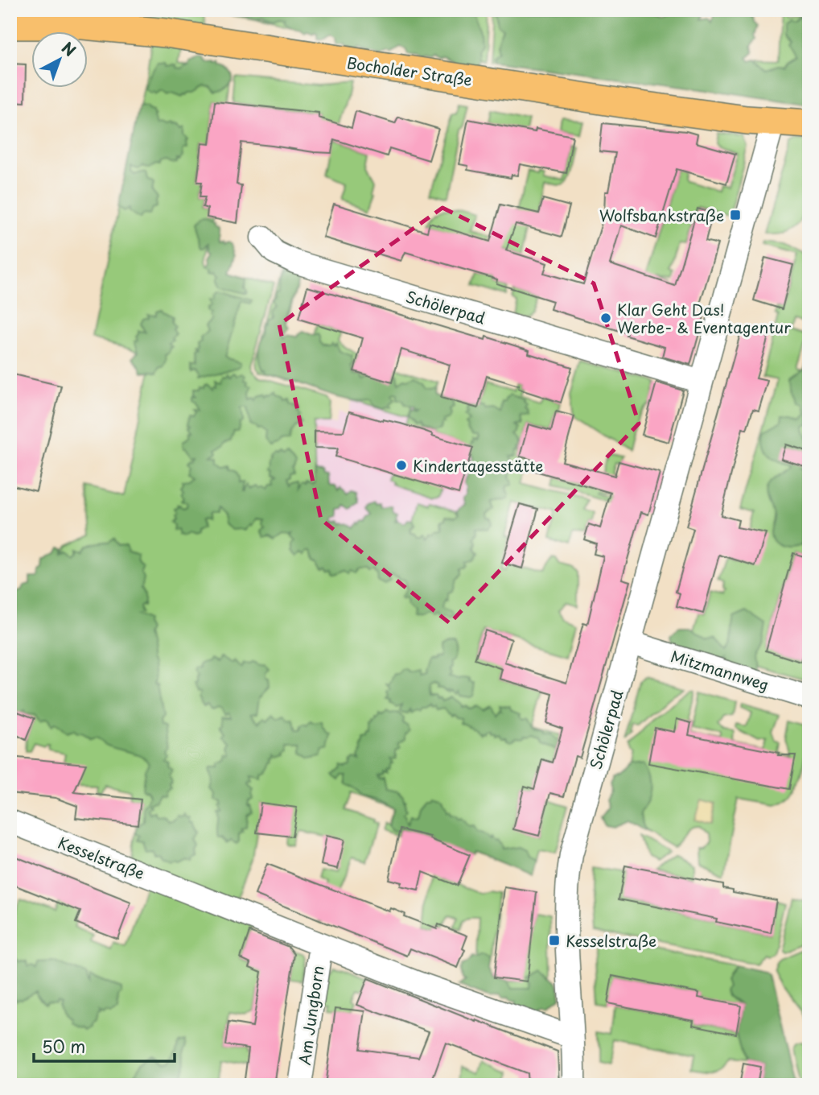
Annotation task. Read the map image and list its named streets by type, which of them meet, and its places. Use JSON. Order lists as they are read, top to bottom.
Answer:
{
  "streets": {
    "main road": ["Bocholder Straße"],
    "street": [
      "Schölerpad",
      "Mitzmannweg",
      "Kesselstraße",
      "Am Jungborn"
    ]
  },
  "crossings": [
    ["Bocholder Straße", "Schölerpad"],
    ["Schölerpad", "Mitzmannweg"],
    ["Schölerpad", "Kesselstraße"],
    ["Kesselstraße", "Am Jungborn"]
  ],
  "places": {
    "transit": ["Wolfsbankstraße", "Kesselstraße"],
    "other": ["Klar Geht Das! Werbe- & Eventagentur", "Kindertagesstätte"]
  },
  "scale_bar": "50 m",
  "north": "top right"
}
